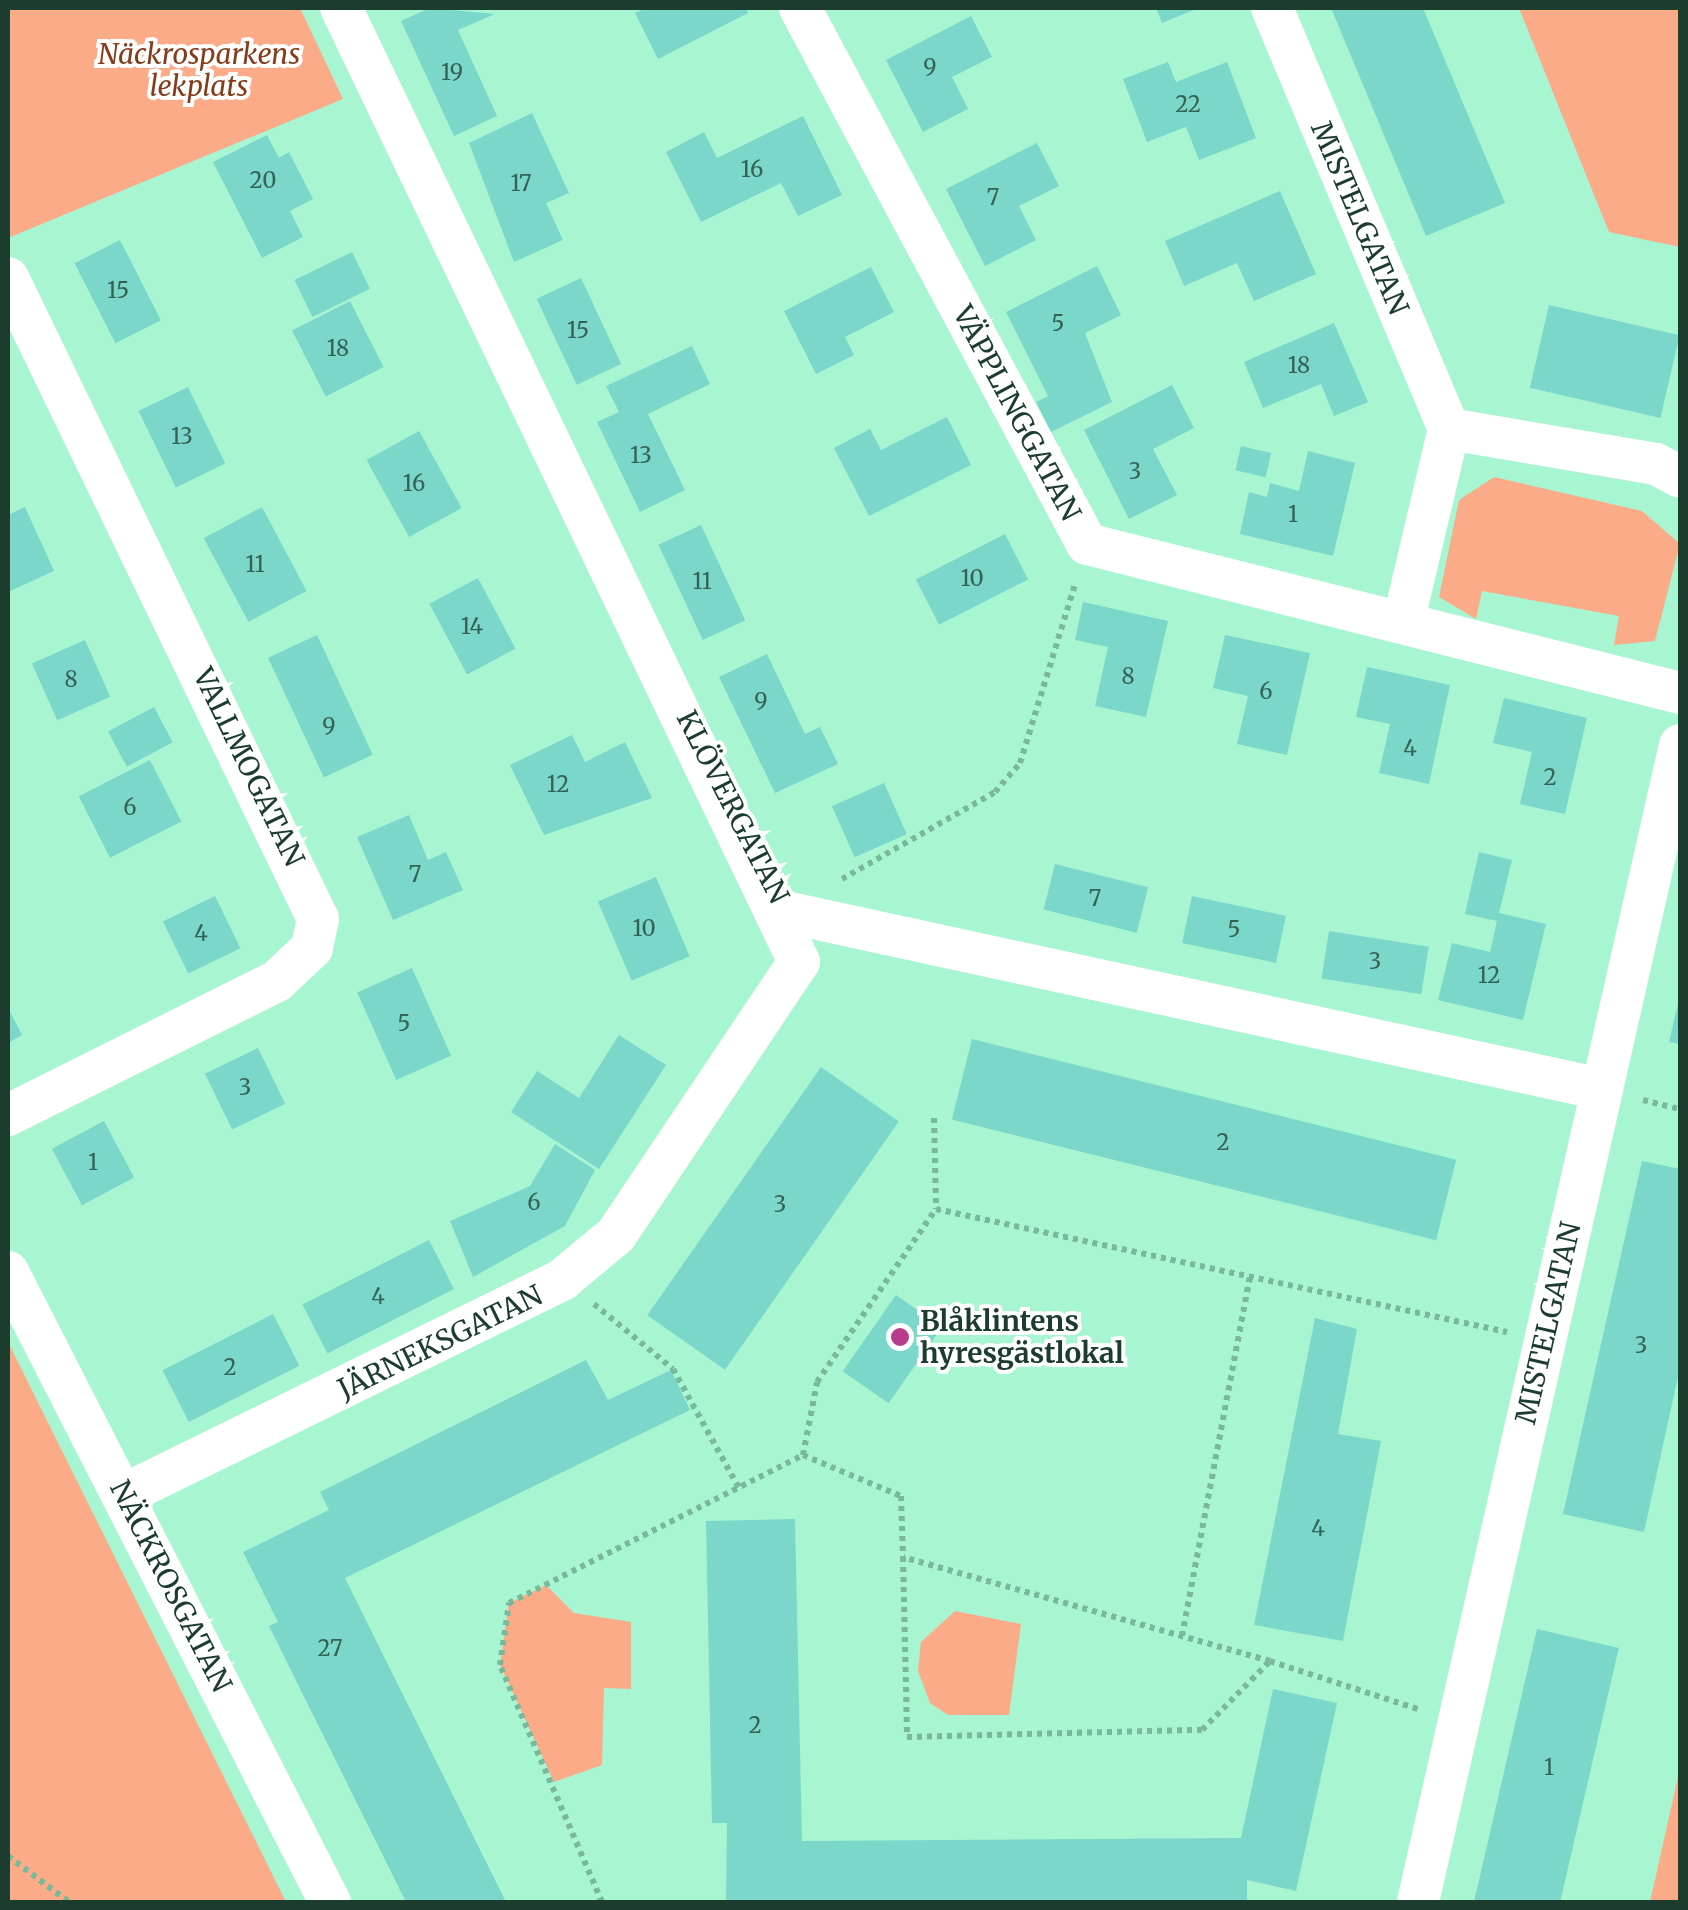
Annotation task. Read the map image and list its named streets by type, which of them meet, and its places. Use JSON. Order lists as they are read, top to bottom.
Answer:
{
  "streets": {
    "street": [
      "MISTELGATAN",
      "VÄPPLINGGATAN",
      "VALLMOGATAN",
      "KLÖVERGATAN",
      "JÄRNEKSGATAN",
      "NÄCKROSGATAN"
    ]
  },
  "crossings": [
    ["MISTELGATAN", "KLÖVERGATAN"],
    ["KLÖVERGATAN", "JÄRNEKSGATAN"],
    ["JÄRNEKSGATAN", "NÄCKROSGATAN"]
  ],
  "parks": ["Näckrosparkens lekplats"],
  "places": ["Blåklintens hyresgästlokal"],
  "house_numbers": [
    "9",
    "19",
    "22",
    "16",
    "20",
    "17",
    "7",
    "15",
    "5",
    "15",
    "18",
    "18",
    "13",
    "13",
    "3",
    "16",
    "1",
    "11",
    "10",
    "11",
    "14",
    "8",
    "8",
    "6",
    "9",
    "9",
    "4",
    "2",
    "12",
    "6",
    "7",
    "7",
    "10",
    "5",
    "4",
    "3",
    "12",
    "5",
    "3",
    "2",
    "1",
    "6",
    "3",
    "4",
    "3",
    "2",
    "4",
    "27",
    "2",
    "1"
  ]
}
